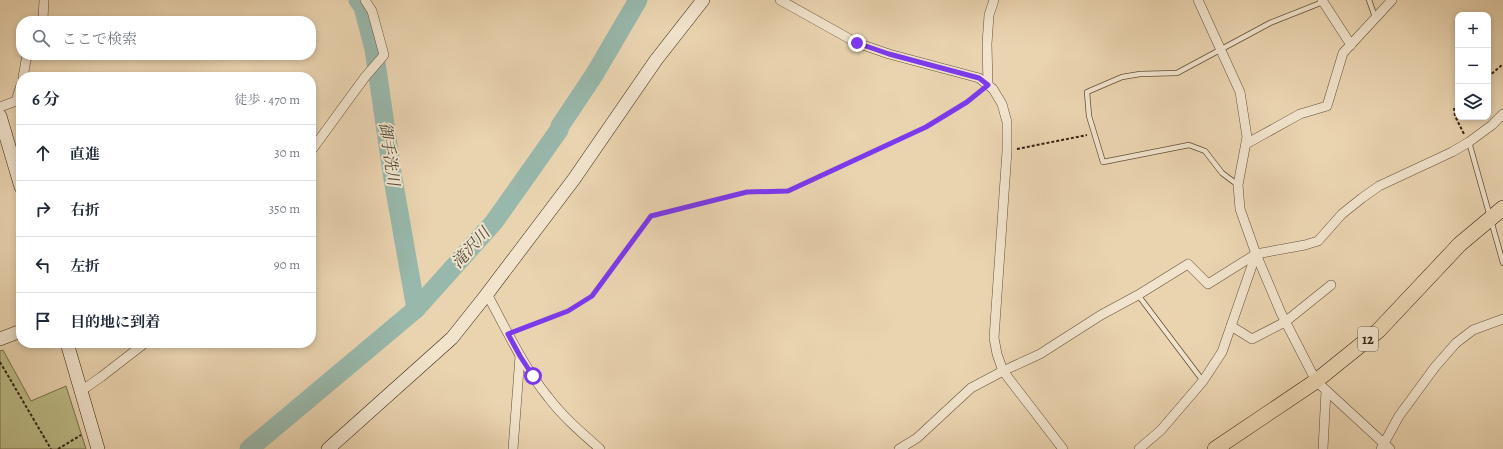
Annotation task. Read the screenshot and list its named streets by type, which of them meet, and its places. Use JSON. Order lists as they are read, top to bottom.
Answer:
{
  "streets": {
    "main road": ["12"]
  },
  "water": ["御手洗川", "滝沢川"],
  "page": {
    "map_buttons": ["+", "−"],
    "search": "ここで検索",
    "heading": ["6 分", "徒歩 · 470 m"],
    "list": [
      ["直進", "30 m"],
      ["右折", "350 m"],
      ["左折", "90 m"],
      "目的地に到着"
    ]
  }
}
